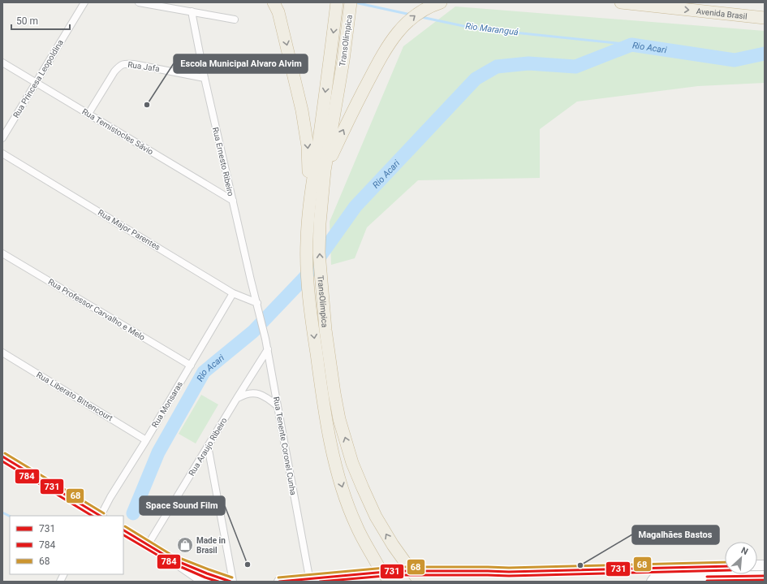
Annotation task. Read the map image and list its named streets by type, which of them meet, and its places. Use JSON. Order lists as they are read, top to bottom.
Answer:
{
  "streets": {
    "highway": ["Avenida Brasil", "TransOlímpica"],
    "street": [
      "Rua Jafa",
      "Rua Princesa Leopoldina",
      "Rua Temistocles Sávio",
      "Rua Ernesto Ribeiro",
      "Rua Major Parentes",
      "Rua Professor Carvalho e Melo",
      "Rua Liberato Bittencourt",
      "Rua Monsaras",
      "Rua Tenente Coronel Cunha",
      "Rua Araujo Ribeiro"
    ]
  },
  "crossings": [
    ["Rua Jafa", "Rua Temistocles Sávio"],
    ["Rua Jafa", "Rua Ernesto Ribeiro"],
    ["Rua Princesa Leopoldina", "Rua Temistocles Sávio"],
    ["Rua Temistocles Sávio", "Rua Ernesto Ribeiro"],
    ["Rua Ernesto Ribeiro", "Rua Major Parentes"],
    ["Rua Ernesto Ribeiro", "Rua Tenente Coronel Cunha"],
    ["Rua Major Parentes", "Rua Monsaras"],
    ["Rua Professor Carvalho e Melo", "Rua Monsaras"],
    ["Rua Liberato Bittencourt", "Rua Monsaras"],
    ["Rua Tenente Coronel Cunha", "Rua Araujo Ribeiro"]
  ],
  "one_way": ["Avenida Brasil"],
  "water": ["Rio Maranguá", "Rio Acari"],
  "places": {
    "other": ["Escola Municipal Alvaro Alvim", "Space Sound Film", "Magalhães Bastos"],
    "shop": ["Made in Brasil"]
  },
  "lines": ["transit line 68", "transit line 731", "transit line 784"],
  "legend": ["731", "784", "68"],
  "scale_bar": "50 m",
  "north": "top right"
}
